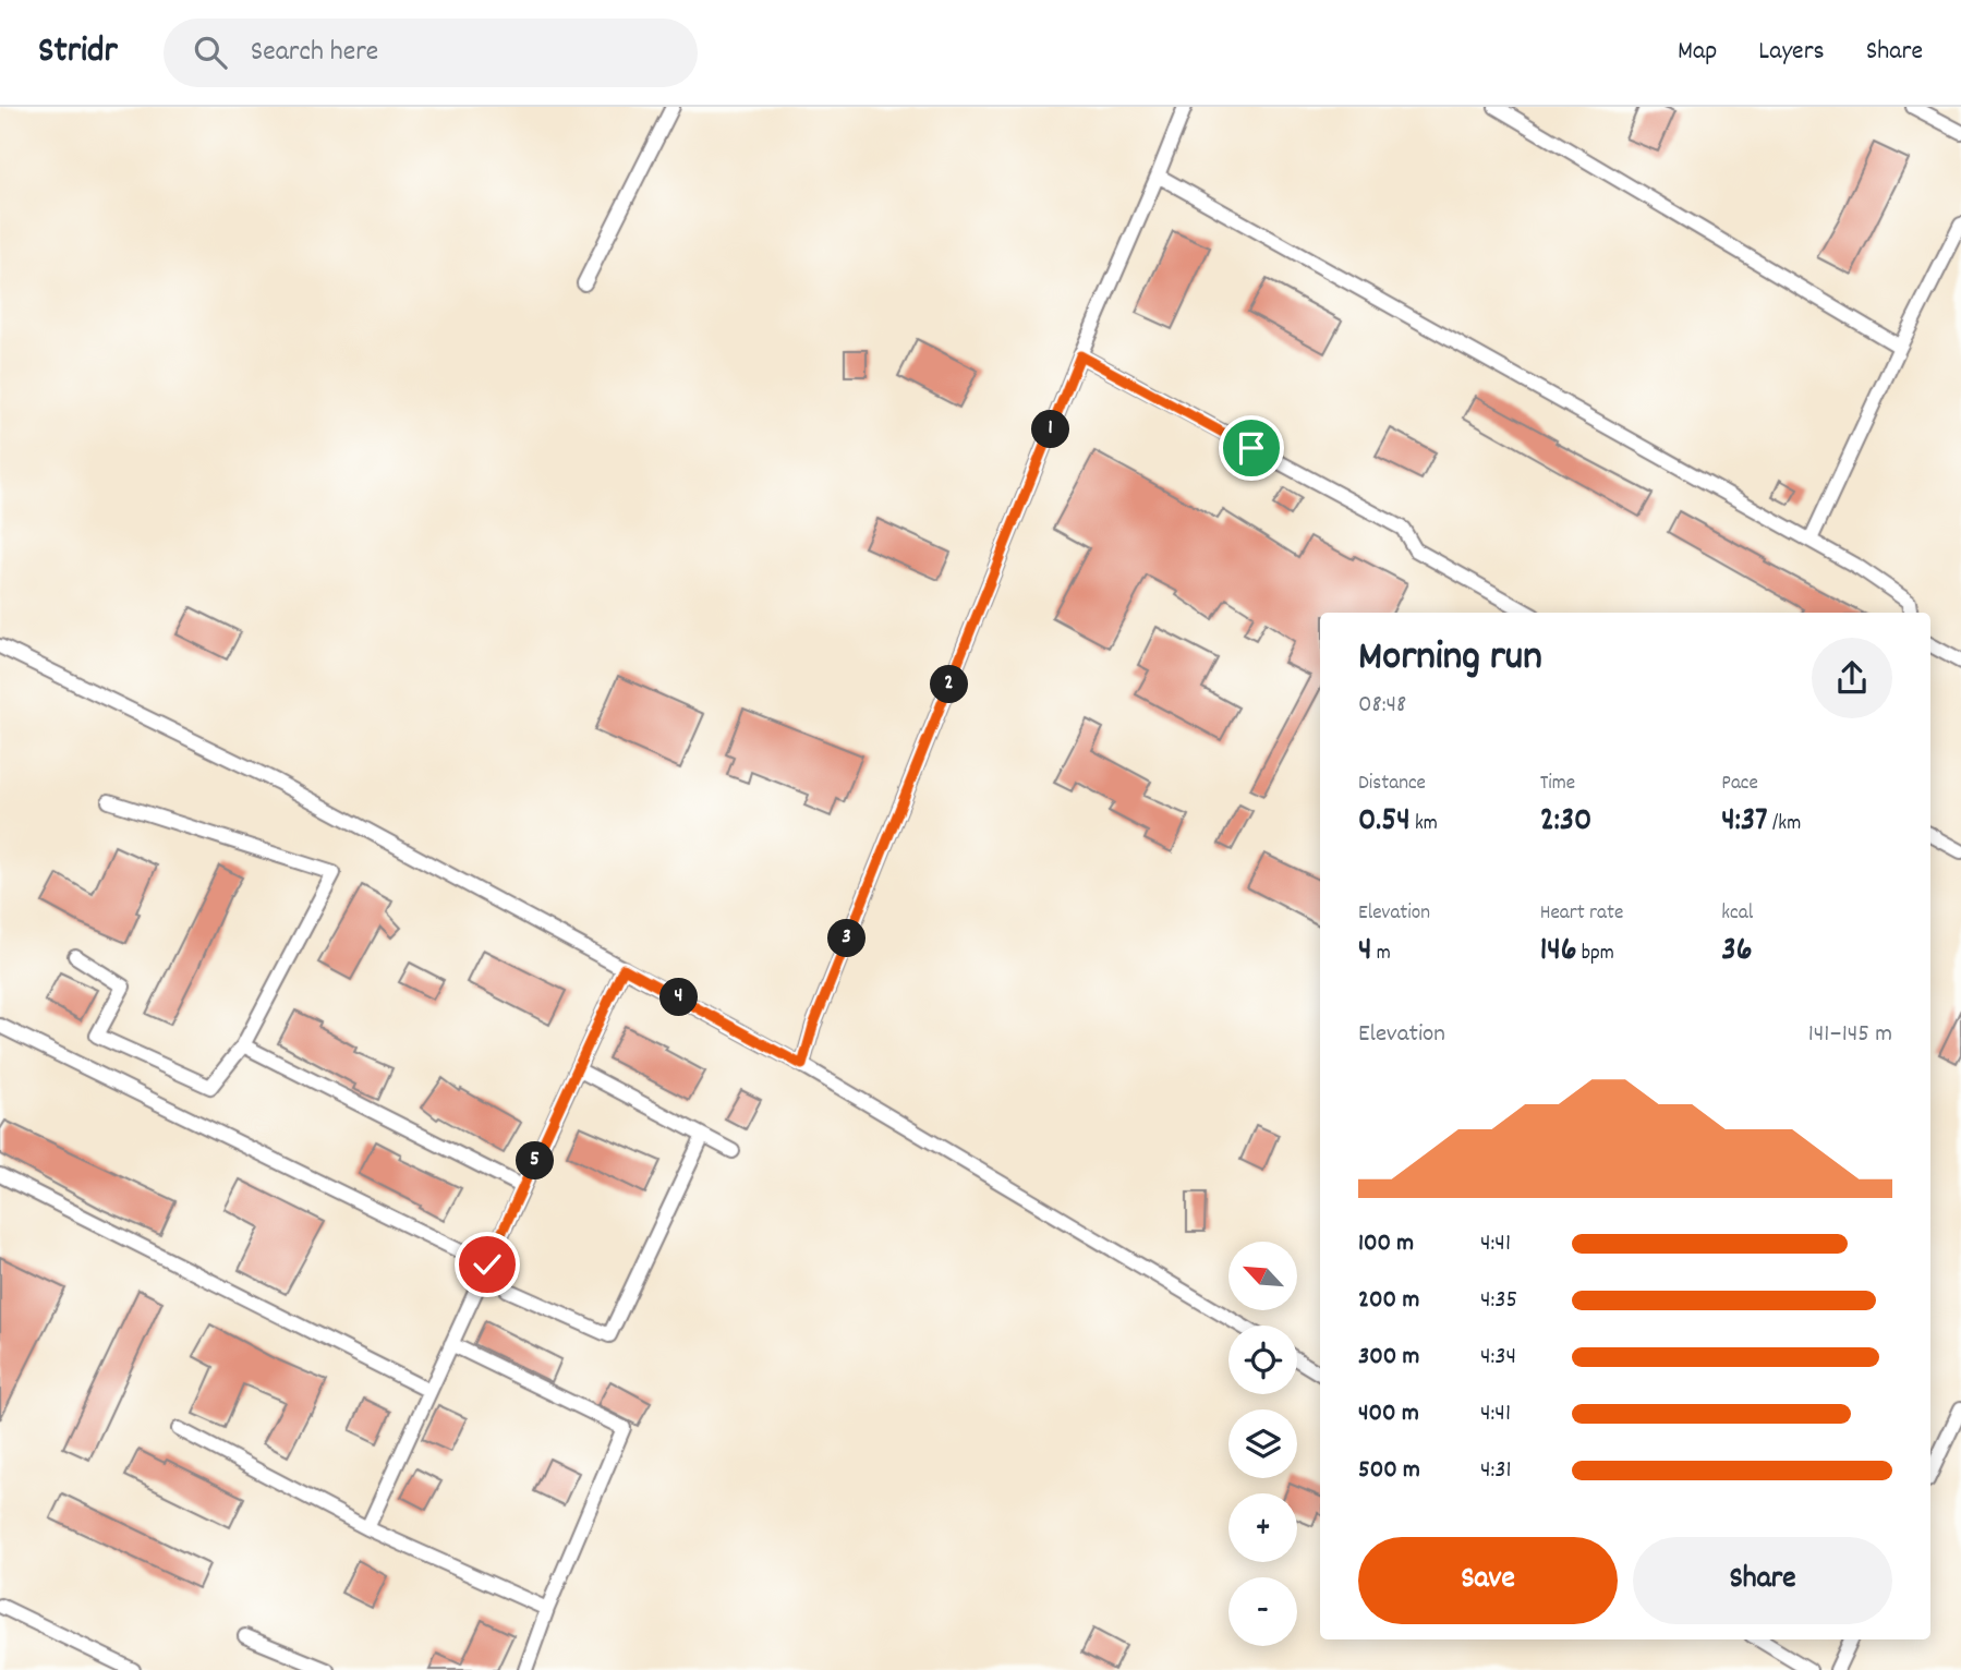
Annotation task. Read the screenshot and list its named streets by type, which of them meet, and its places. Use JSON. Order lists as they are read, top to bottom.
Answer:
{
  "north": "top left",
  "page": {
    "header": "Stridr",
    "search": "Search here",
    "nav": ["Map", "Layers", "Share"],
    "pins": [
      "1",
      "2",
      "3",
      "4",
      "5"
    ],
    "heading": ["Morning run", "08:48"],
    "stats": [
      ["Distance", "0.54 km"],
      ["Time", "2:30"],
      ["Pace", "4:37 /km"],
      ["Elevation", "4 m"],
      ["Heart rate", "146 bpm"],
      ["kcal", "36"]
    ],
    "chart": ["Elevation", "141–145 m"],
    "list": [
      {
        "name": "100 m",
        "note": "4:41"
      },
      {
        "name": "200 m",
        "note": "4:35"
      },
      {
        "name": "300 m",
        "note": "4:34"
      },
      {
        "name": "400 m",
        "note": "4:41"
      },
      {
        "name": "500 m",
        "note": "4:31"
      }
    ],
    "map_buttons": ["+", "−"],
    "buttons": ["Save", "Share"]
  }
}
